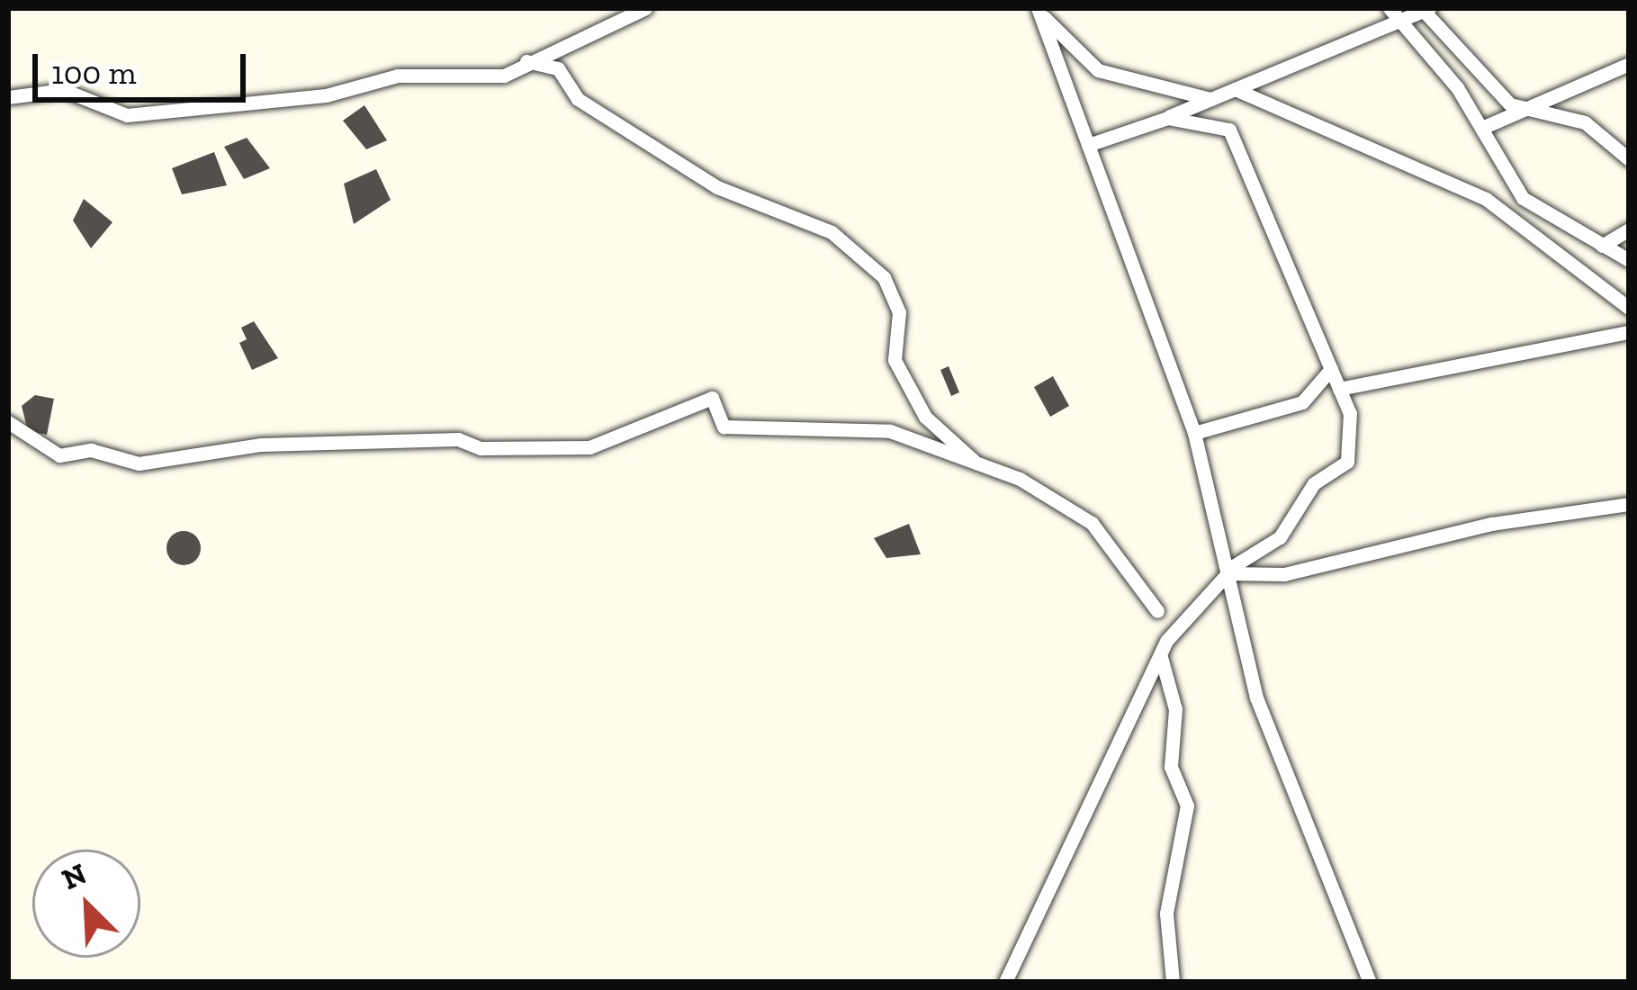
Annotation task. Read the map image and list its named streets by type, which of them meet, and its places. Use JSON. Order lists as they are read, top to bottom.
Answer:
{
  "scale_bar": "100 m",
  "north": "top left"
}
